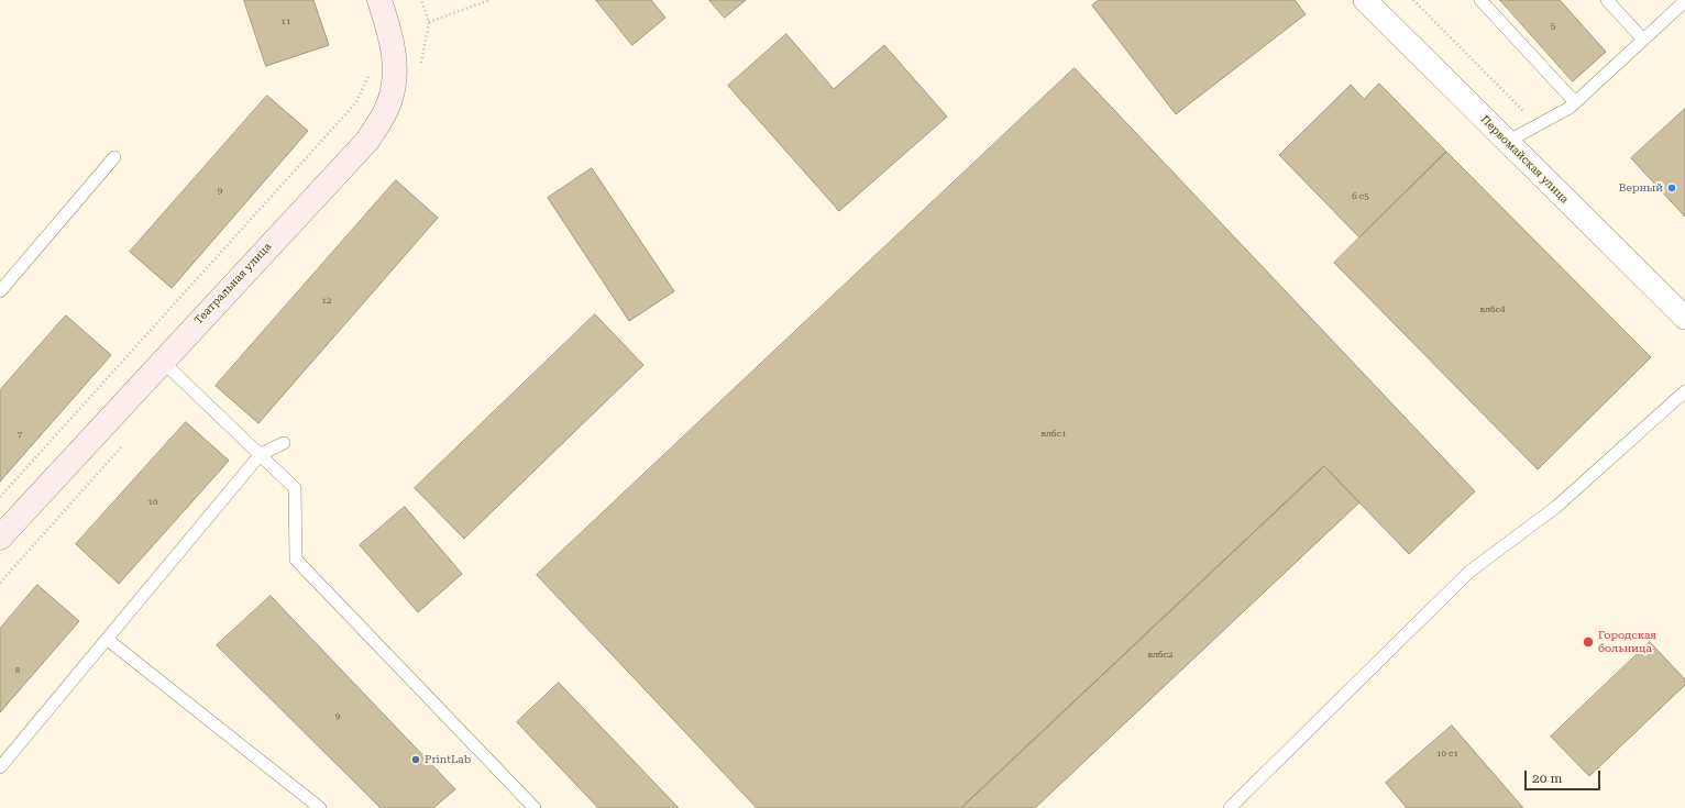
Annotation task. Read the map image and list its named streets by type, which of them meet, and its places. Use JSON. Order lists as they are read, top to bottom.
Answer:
{
  "streets": {
    "street": ["Первомайская улица", "Театральная улица"]
  },
  "places": ["Верный", "Городская больница", "PrintLab"],
  "house_numbers": [
    "11",
    "5",
    "9",
    "6 с5",
    "12",
    "вл6с4",
    "вл6с1",
    "7",
    "10",
    "вл6с2",
    "8",
    "9",
    "10 с1"
  ],
  "scale_bar": "20 m"
}
